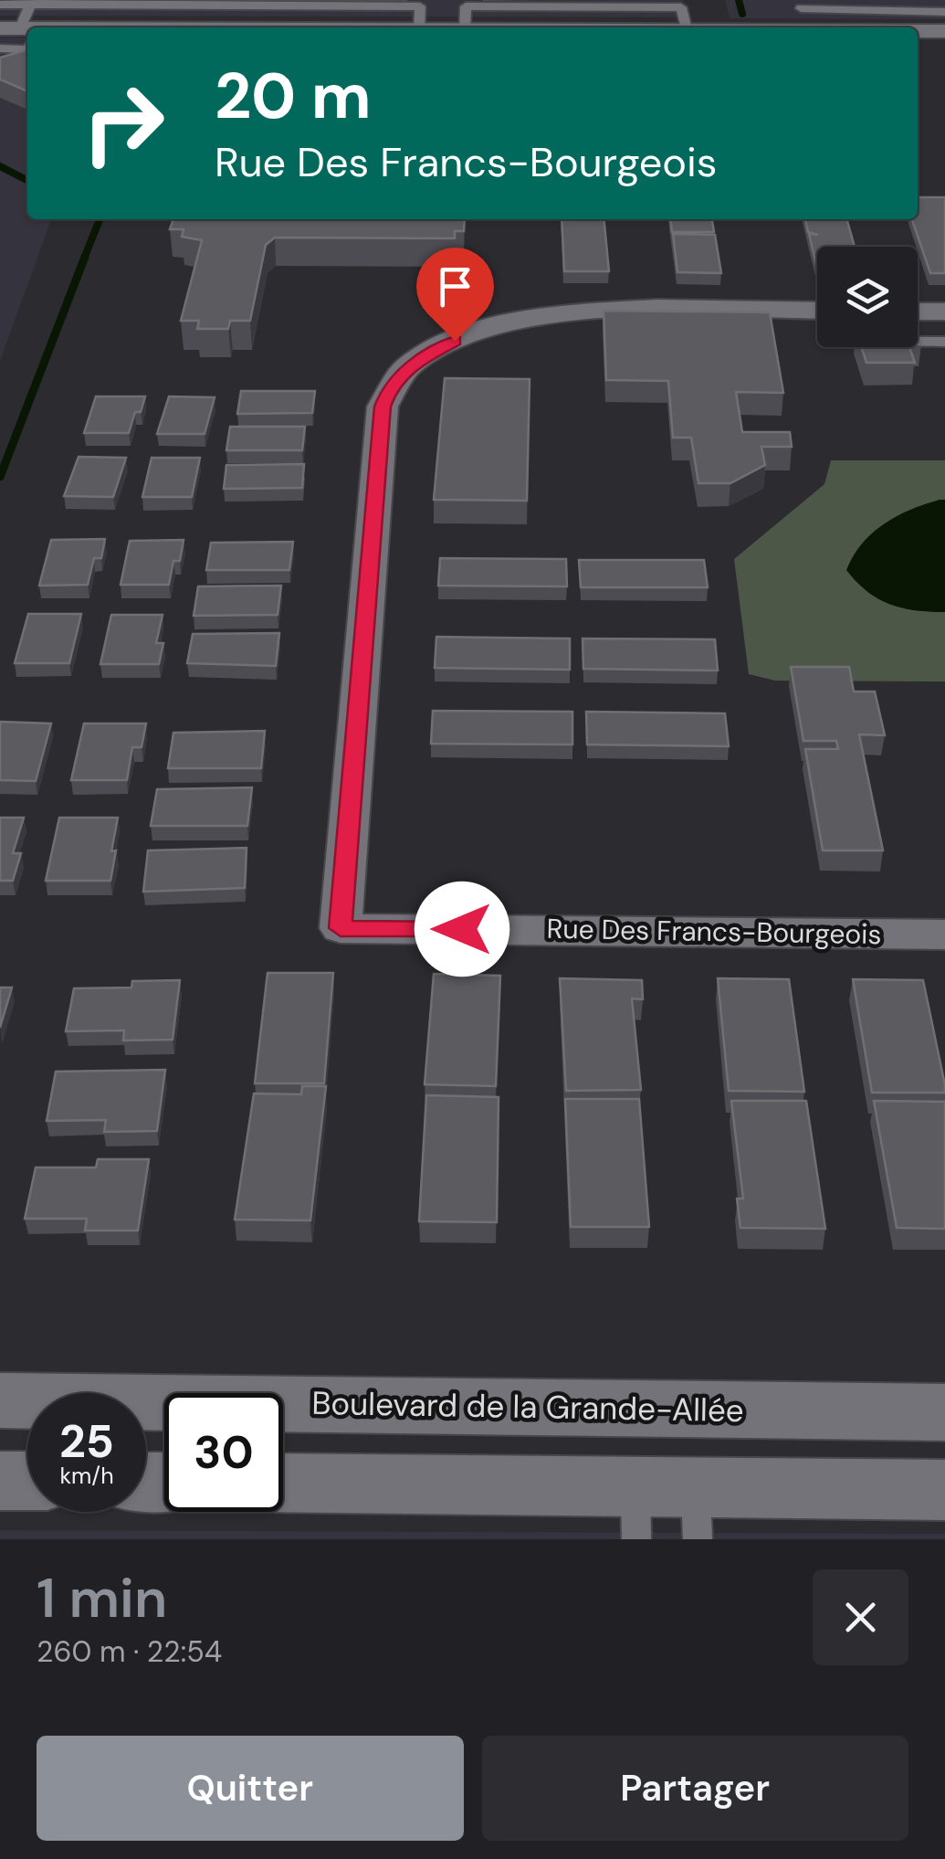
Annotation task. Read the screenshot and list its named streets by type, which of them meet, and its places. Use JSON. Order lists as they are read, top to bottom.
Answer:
{
  "streets": {
    "street": ["Rue Des Francs-Bourgeois", "Boulevard de la Grande-Allée"]
  },
  "page": {
    "turn": ["20 m", "Rue Des Francs-Bourgeois"],
    "speed": "25 km/h",
    "limit": "30",
    "heading": ["1 min", "260 m · 22:54"],
    "buttons": ["Quitter", "Partager"]
  }
}
